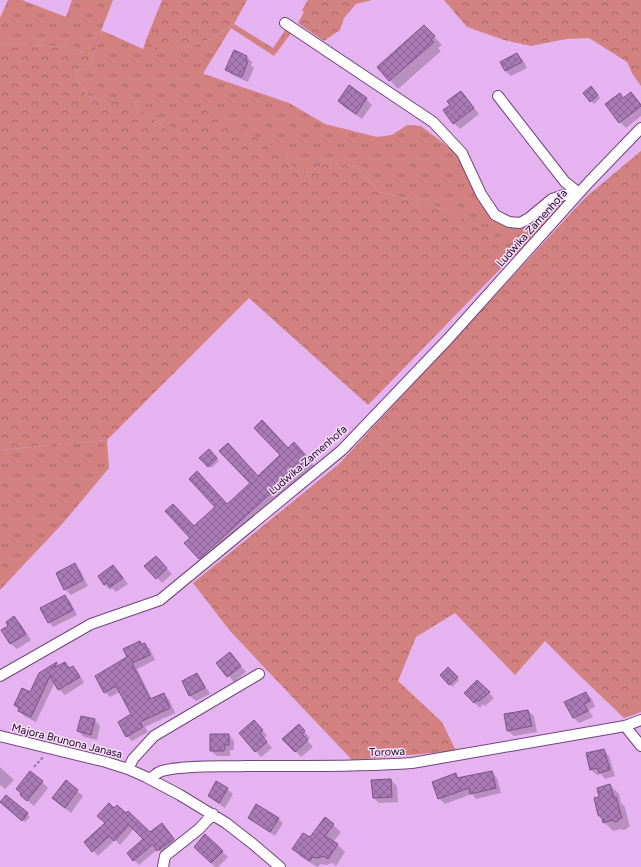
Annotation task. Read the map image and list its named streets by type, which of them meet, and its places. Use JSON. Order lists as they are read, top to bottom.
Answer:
{
  "streets": {
    "street": ["Ludwika Zamenhofa", "Majora Brunona Janasa", "Torowa"]
  },
  "crossings": [
    ["Majora Brunona Janasa", "Torowa"]
  ]
}
